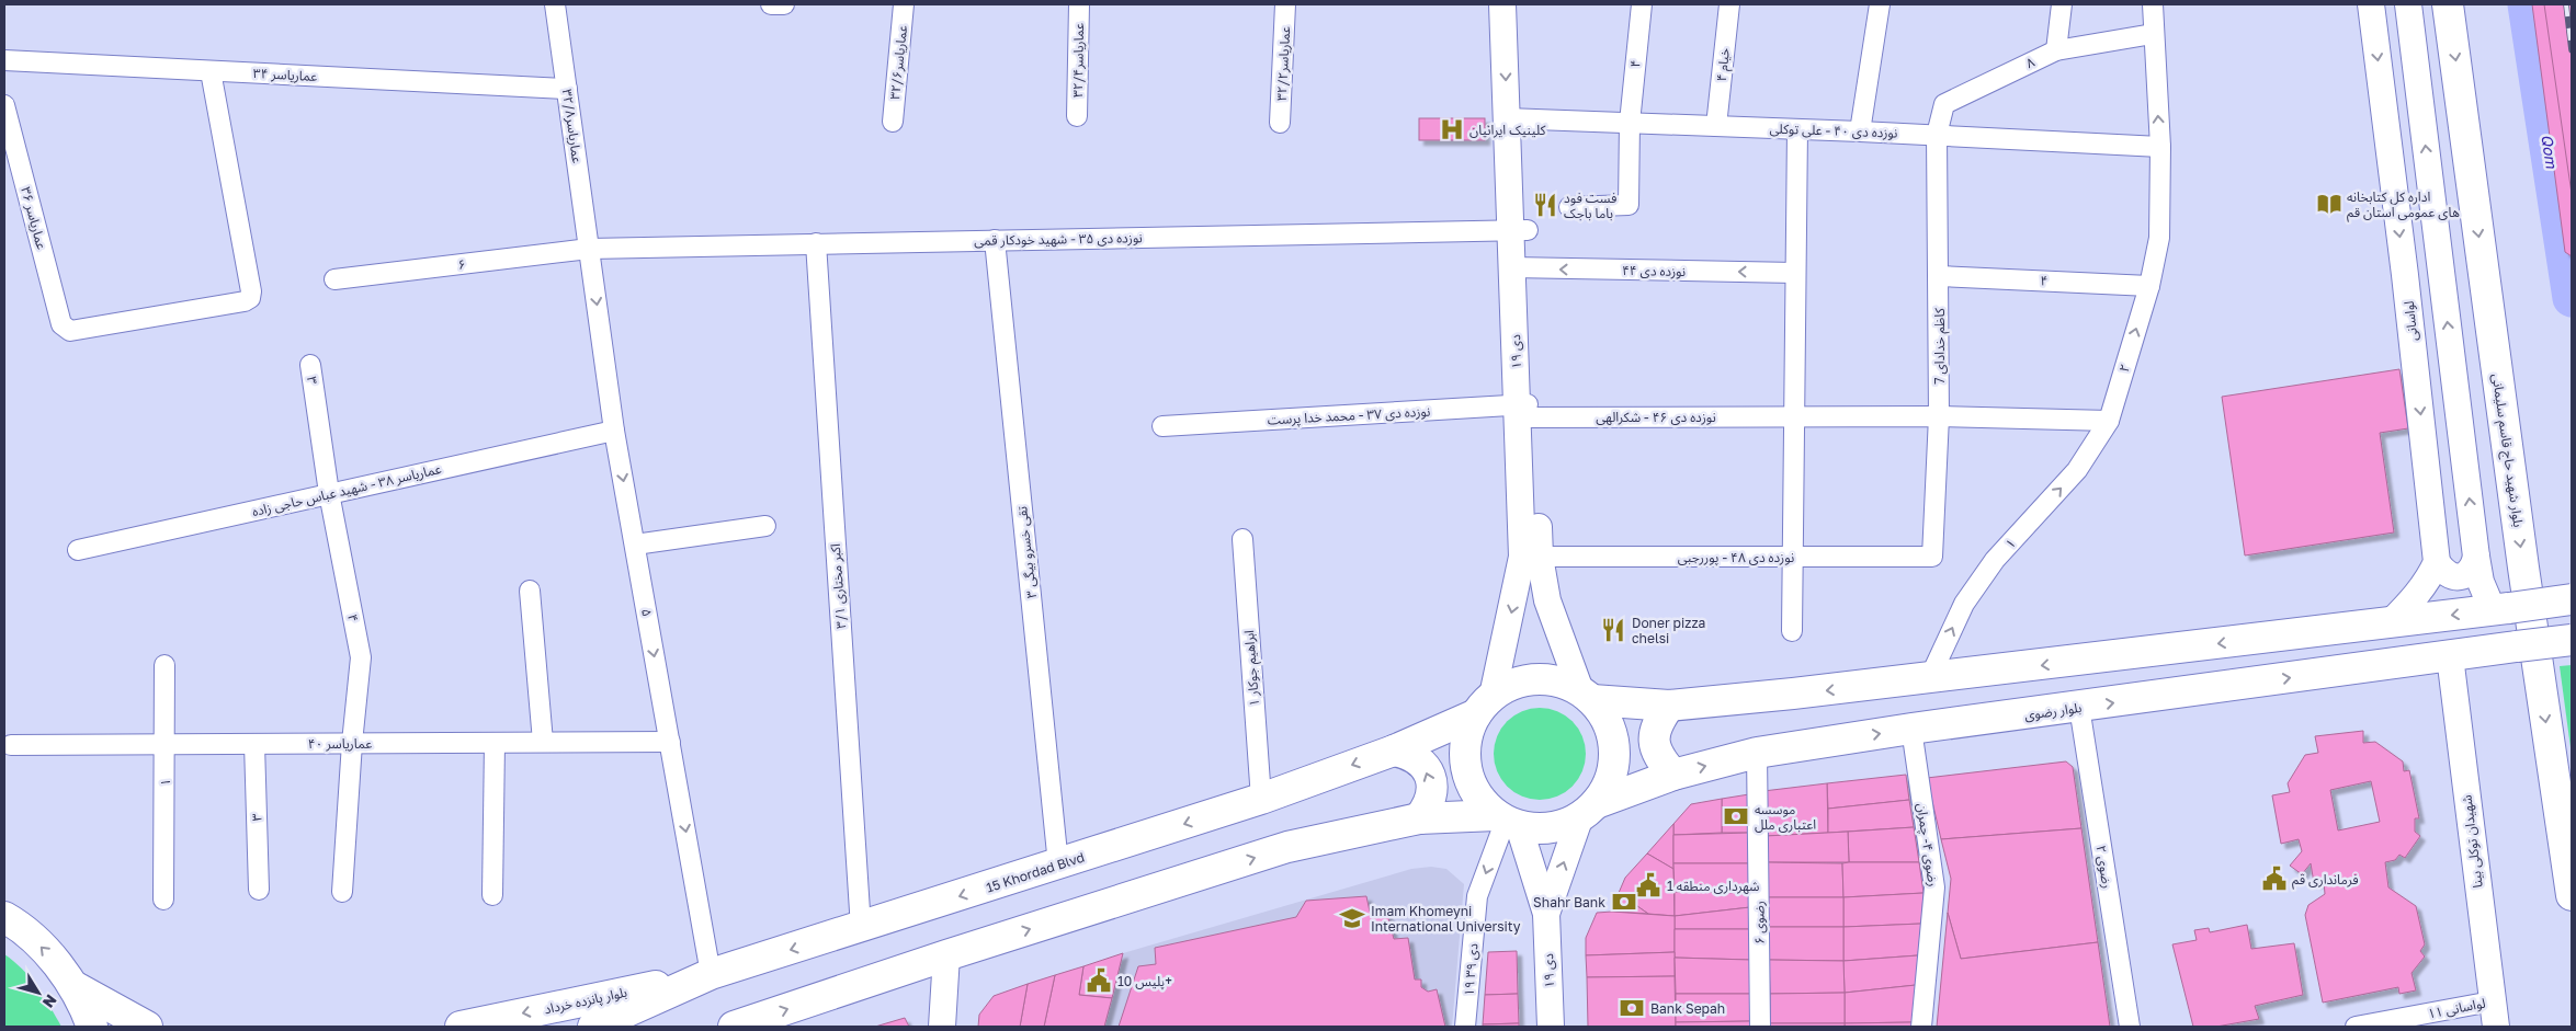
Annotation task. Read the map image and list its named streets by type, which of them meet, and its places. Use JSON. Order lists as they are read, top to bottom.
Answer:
{
  "streets": {
    "main road": [
      "لواسانی",
      "۱۹ دی",
      "بلوار شهید حاج قاسم سلیمانی",
      "بلوار رضوی",
      "شهیدان توکلی بینا",
      "15 Khordad Blvd",
      "بلوار پانزده خرداد"
    ],
    "street": [
      "عماریاسر۳۲/۴",
      "عماریاسر۳۲/۶",
      "۸",
      "عماریاسر۳۲/۲",
      "۴",
      "۴ خیام",
      "عماریاسر ۳۴",
      "عماریاسر۳۲/۸",
      "نوزده دی ۴۰ - علی توکلی",
      "عماریاسر ۳۶",
      "نوزده دی ۳۵ - شهید خودکار قمی",
      "۶",
      "نوزده دی ۴۴",
      "7 کاظم خدادای",
      "۲",
      "۳",
      "نوزده دی ۳۷ - محمد خدا پرست",
      "نوزده دی ۴۶ - شکرالهی",
      "عماریاسر ۳۸ - شهید عباس حاجی زاده",
      "۱",
      "۳ تقی خسرو بیگی",
      "نوزده دی ۴۸ - پوررجبی",
      "۳/۱ اکبر مختاری",
      "۵",
      "۱ ابراهیم جوکار",
      "عماریاسر ۴۰",
      "رضوی ۴- چمران",
      "رضوی ۲",
      "رضوی ۶",
      "۱۹ دی ۳۹",
      "لواسانی ۱۱"
    ]
  },
  "crossings": [
    ["۸", "نوزده دی ۴۰ - علی توکلی"],
    ["۸", "7 کاظم خدادای"],
    ["۸", "۲"],
    ["۴", "نوزده دی ۴۰ - علی توکلی"],
    ["۴", "7 کاظم خدادای"],
    ["۴", "۲"],
    ["۴", "۳"],
    ["۴", "عماریاسر ۳۸ - شهید عباس حاجی زاده"],
    ["۴", "عماریاسر ۴۰"],
    ["۴ خیام", "نوزده دی ۴۰ - علی توکلی"],
    ["عماریاسر ۳۴", "عماریاسر۳۲/۸"],
    ["عماریاسر ۳۴", "عماریاسر ۳۶"],
    ["عماریاسر۳۲/۸", "نوزده دی ۳۵ - شهید خودکار قمی"],
    ["عماریاسر۳۲/۸", "۶"],
    ["عماریاسر۳۲/۸", "۵"],
    ["نوزده دی ۴۰ - علی توکلی", "7 کاظم خدادای"],
    ["نوزده دی ۴۰ - علی توکلی", "۱۹ دی"],
    ["نوزده دی ۴۰ - علی توکلی", "۲"],
    ["نوزده دی ۳۵ - شهید خودکار قمی", "۶"],
    ["نوزده دی ۳۵ - شهید خودکار قمی", "۱۹ دی"],
    ["نوزده دی ۳۵ - شهید خودکار قمی", "۳ تقی خسرو بیگی"],
    ["نوزده دی ۳۵ - شهید خودکار قمی", "۳/۱ اکبر مختاری"],
    ["نوزده دی ۳۵ - شهید خودکار قمی", "۵"],
    ["۶", "۵"],
    ["نوزده دی ۴۴", "۱۹ دی"],
    ["7 کاظم خدادای", "نوزده دی ۴۸ - پوررجبی"],
    ["۱۹ دی", "نوزده دی ۳۷ - محمد خدا پرست"],
    ["۱۹ دی", "نوزده دی ۴۶ - شکرالهی"],
    ["۱۹ دی", "نوزده دی ۴۸ - پوررجبی"],
    ["۱۹ دی", "بلوار رضوی"],
    ["۱۹ دی", "15 Khordad Blvd"],
    ["۱۹ دی", "۱۹ دی ۳۹"],
    ["۲", "۱"],
    ["۳", "عماریاسر ۳۸ - شهید عباس حاجی زاده"],
    ["۳", "عماریاسر ۴۰"],
    ["نوزده دی ۳۷ - محمد خدا پرست", "نوزده دی ۴۶ - شکرالهی"],
    ["عماریاسر ۳۸ - شهید عباس حاجی زاده", "۵"],
    ["۱", "عماریاسر ۴۰"],
    ["۳ تقی خسرو بیگی", "15 Khordad Blvd"],
    ["۳/۱ اکبر مختاری", "15 Khordad Blvd"],
    ["۵", "عماریاسر ۴۰"],
    ["۵", "15 Khordad Blvd"],
    ["۵", "بلوار پانزده خرداد"],
    ["۱ ابراهیم جوکار", "15 Khordad Blvd"],
    ["بلوار رضوی", "شهیدان توکلی بینا"],
    ["بلوار رضوی", "رضوی ۴- چمران"],
    ["بلوار رضوی", "رضوی ۲"],
    ["بلوار رضوی", "15 Khordad Blvd"],
    ["بلوار رضوی", "رضوی ۶"],
    ["بلوار رضوی", "۱۹ دی ۳۹"],
    ["شهیدان توکلی بینا", "لواسانی ۱۱"],
    ["15 Khordad Blvd", "۱۹ دی ۳۹"],
    ["15 Khordad Blvd", "بلوار پانزده خرداد"]
  ],
  "one_way": [
    "نوزده دی ۴۴",
    "۲",
    "۱",
    "۵",
    "۱۹ دی ۳۹",
    "بلوار پانزده خرداد"
  ],
  "water": ["Qom"],
  "places": {
    "hospital": ["کلینیک ایرانیان"],
    "library": ["اداره کل کتابخانه های عمومی استان قم"],
    "restaurant": ["فست فود باما باجک", "Doner pizza chelsi"],
    "bank": ["موسسه اعتباری ملل", "Shahr Bank", "Bank Sepah"],
    "public building": ["فرمانداری قم", "شهرداری منطقه 1", "پلیس 10+"],
    "school or university": ["Imam Khomeyni International University"]
  },
  "north": "bottom right"
}
